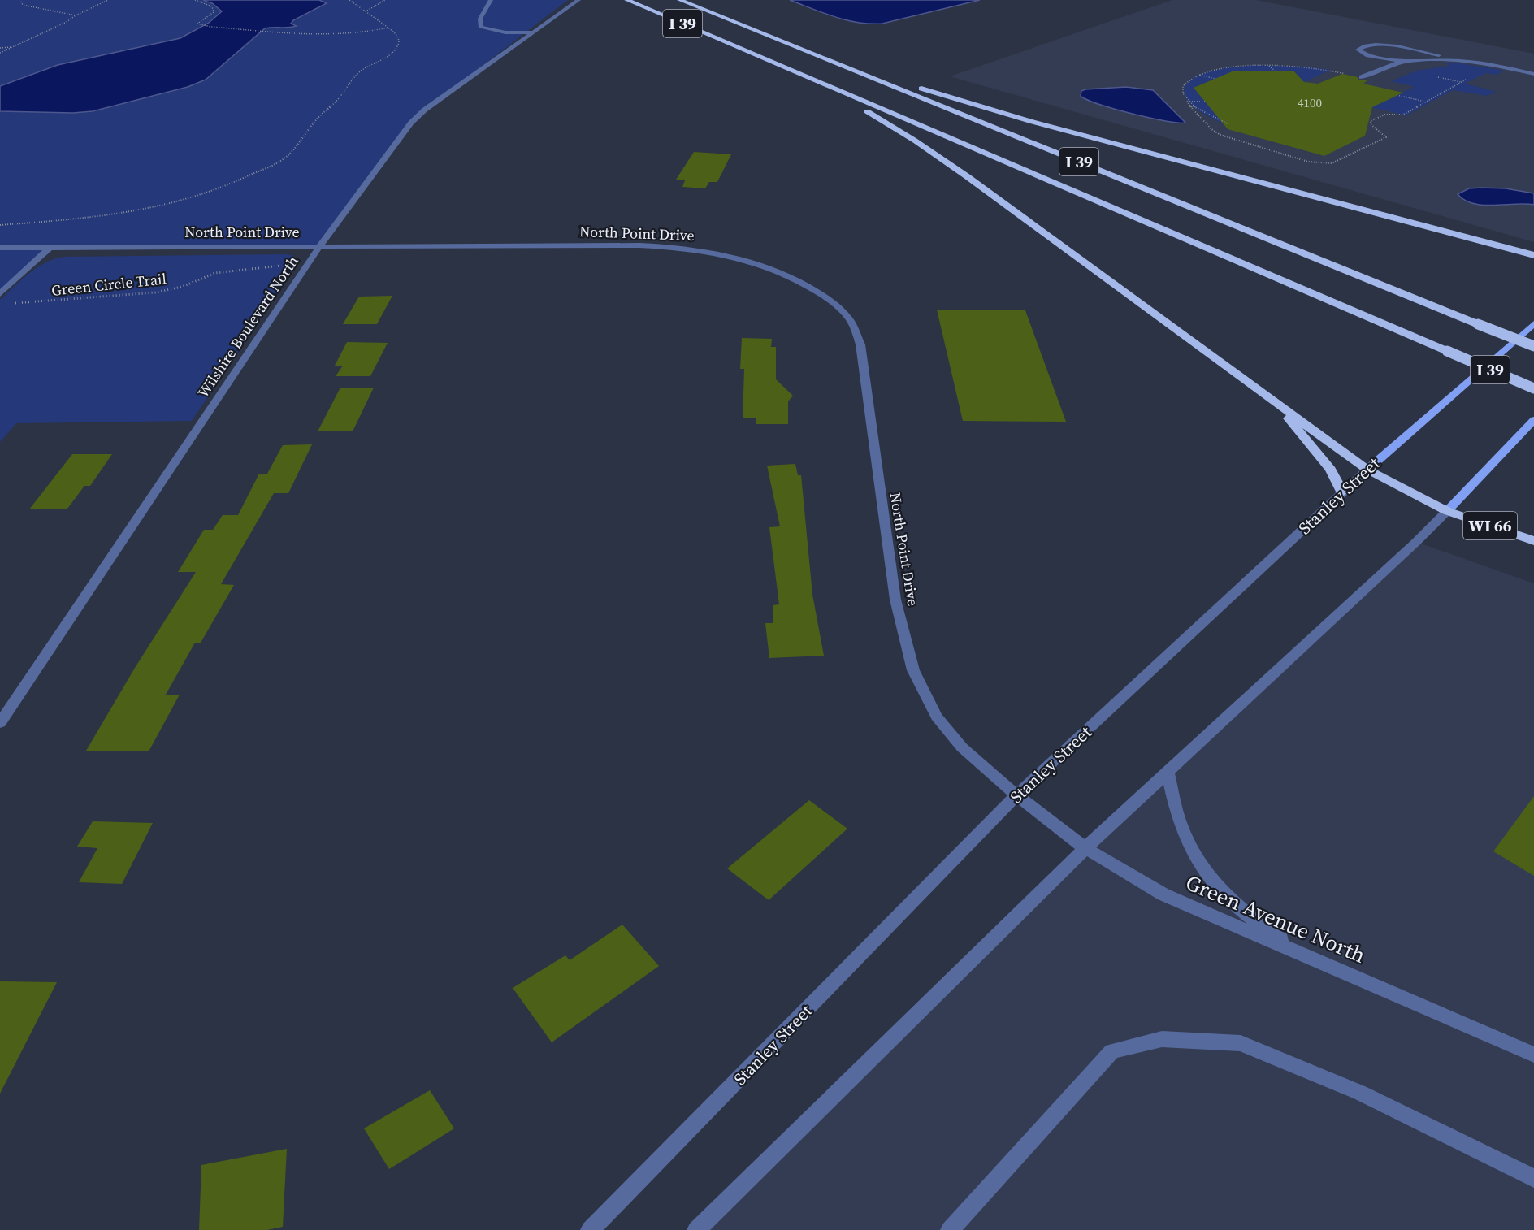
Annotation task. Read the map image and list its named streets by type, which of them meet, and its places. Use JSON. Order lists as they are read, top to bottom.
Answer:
{
  "streets": {
    "highway": ["I 39", "WI 66"],
    "main road": ["Stanley Street"],
    "street": ["North Point Drive", "Wilshire Boulevard North", "Green Avenue North"],
    "path": ["Green Circle Trail"]
  },
  "crossings": [
    ["North Point Drive", "Wilshire Boulevard North"],
    ["North Point Drive", "Stanley Street"],
    ["North Point Drive", "Green Avenue North"],
    ["Stanley Street", "Green Avenue North"]
  ],
  "house_numbers": ["4100"]
}
